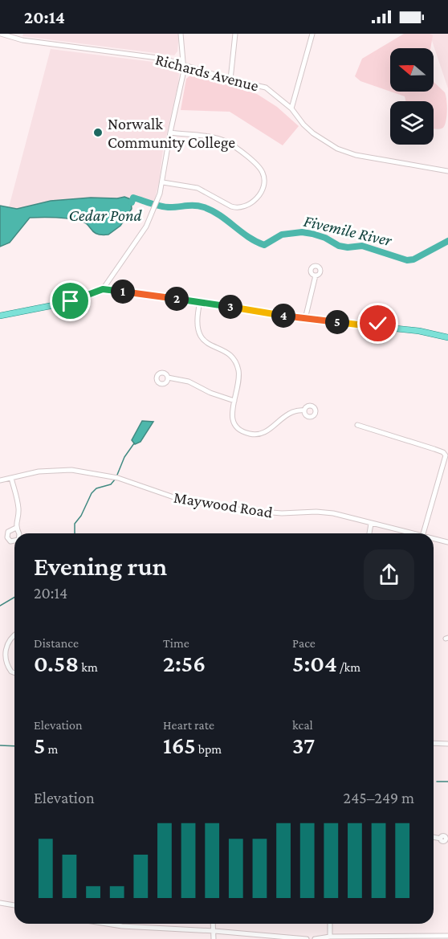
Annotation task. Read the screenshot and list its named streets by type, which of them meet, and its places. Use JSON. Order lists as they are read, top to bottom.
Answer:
{
  "streets": {
    "street": ["Richards Avenue", "Maywood Road"]
  },
  "water": ["Cedar Pond", "Fivemile River"],
  "places": ["Norwalk Community College"],
  "north": "left",
  "page": {
    "status": "20:14",
    "pins": [
      "1",
      "2",
      "3",
      "4",
      "5"
    ],
    "heading": ["Evening run", "20:14"],
    "stats": [
      ["Distance", "0.58 km"],
      ["Time", "2:56"],
      ["Pace", "5:04 /km"],
      ["Elevation", "5 m"],
      ["Heart rate", "165 bpm"],
      ["kcal", "37"]
    ],
    "chart": ["Elevation", "245–249 m"]
  }
}
